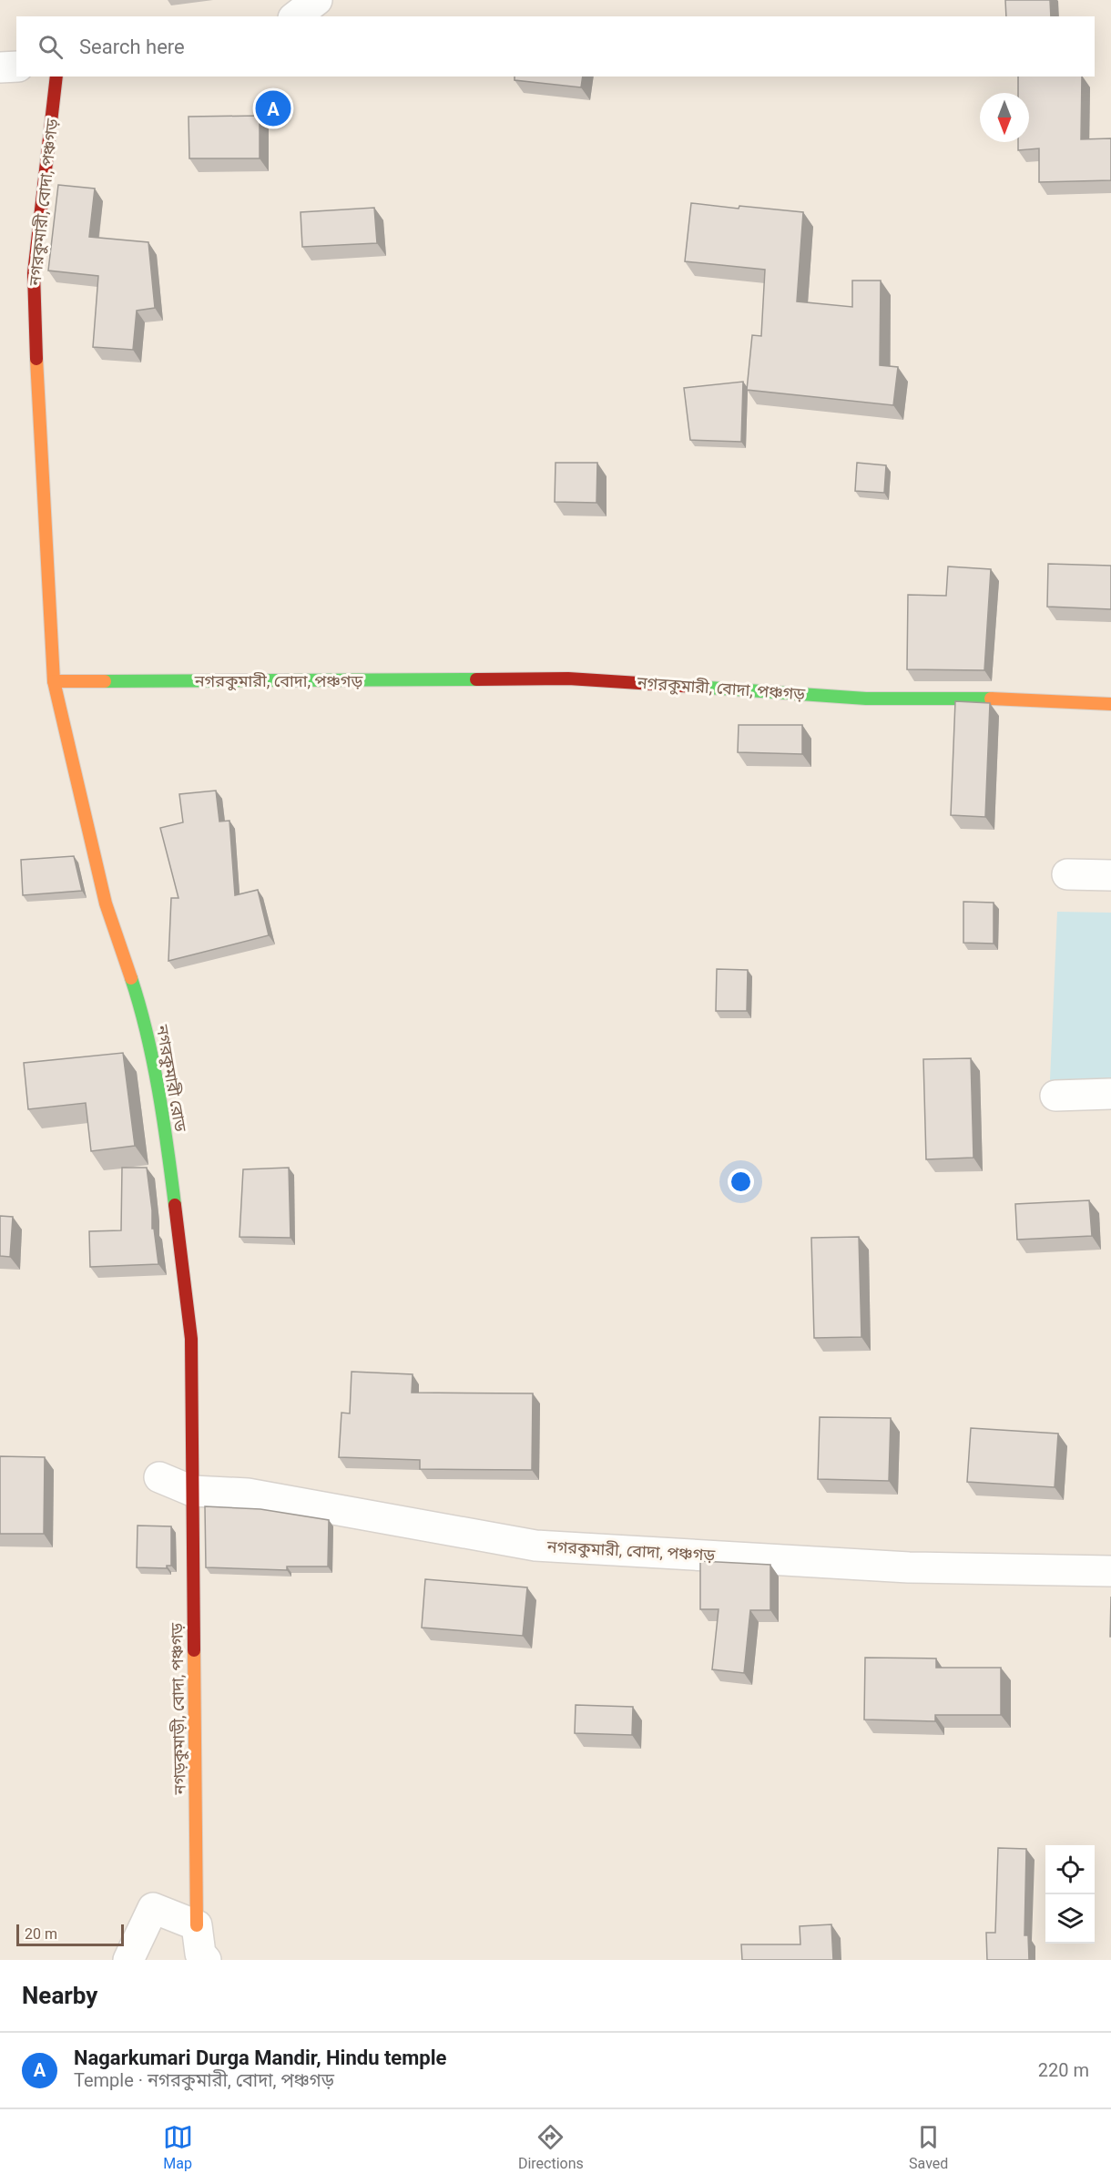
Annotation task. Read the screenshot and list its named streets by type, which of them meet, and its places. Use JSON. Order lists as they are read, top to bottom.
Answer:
{
  "streets": {
    "street": ["নগরকুমারী, বোদা, পঞ্চগড়", "নগরকুমারী রোড", "নগড়কুমাড়ী, বোদা, পঞ্চগড়"]
  },
  "crossings": [
    ["নগরকুমারী, বোদা, পঞ্চগড়", "নগরকুমারী রোড"],
    ["নগরকুমারী, বোদা, পঞ্চগড়", "নগড়কুমাড়ী, বোদা, পঞ্চগড়"],
    ["নগরকুমারী রোড", "নগড়কুমাড়ী, বোদা, পঞ্চগড়"]
  ],
  "scale_bar": "20 m",
  "north": "bottom",
  "page": {
    "search": "Search here",
    "pins": "A",
    "scale": "20 m",
    "heading": "Nearby",
    "list": [
      {
        "mark": "A",
        "name": "Nagarkumari Durga Mandir, Hindu temple",
        "note": "Temple · নগরকুমারী, বোদা, পঞ্চগড়",
        "value": "220 m"
      }
    ],
    "nav": ["Map", "Directions", "Saved"]
  }
}
